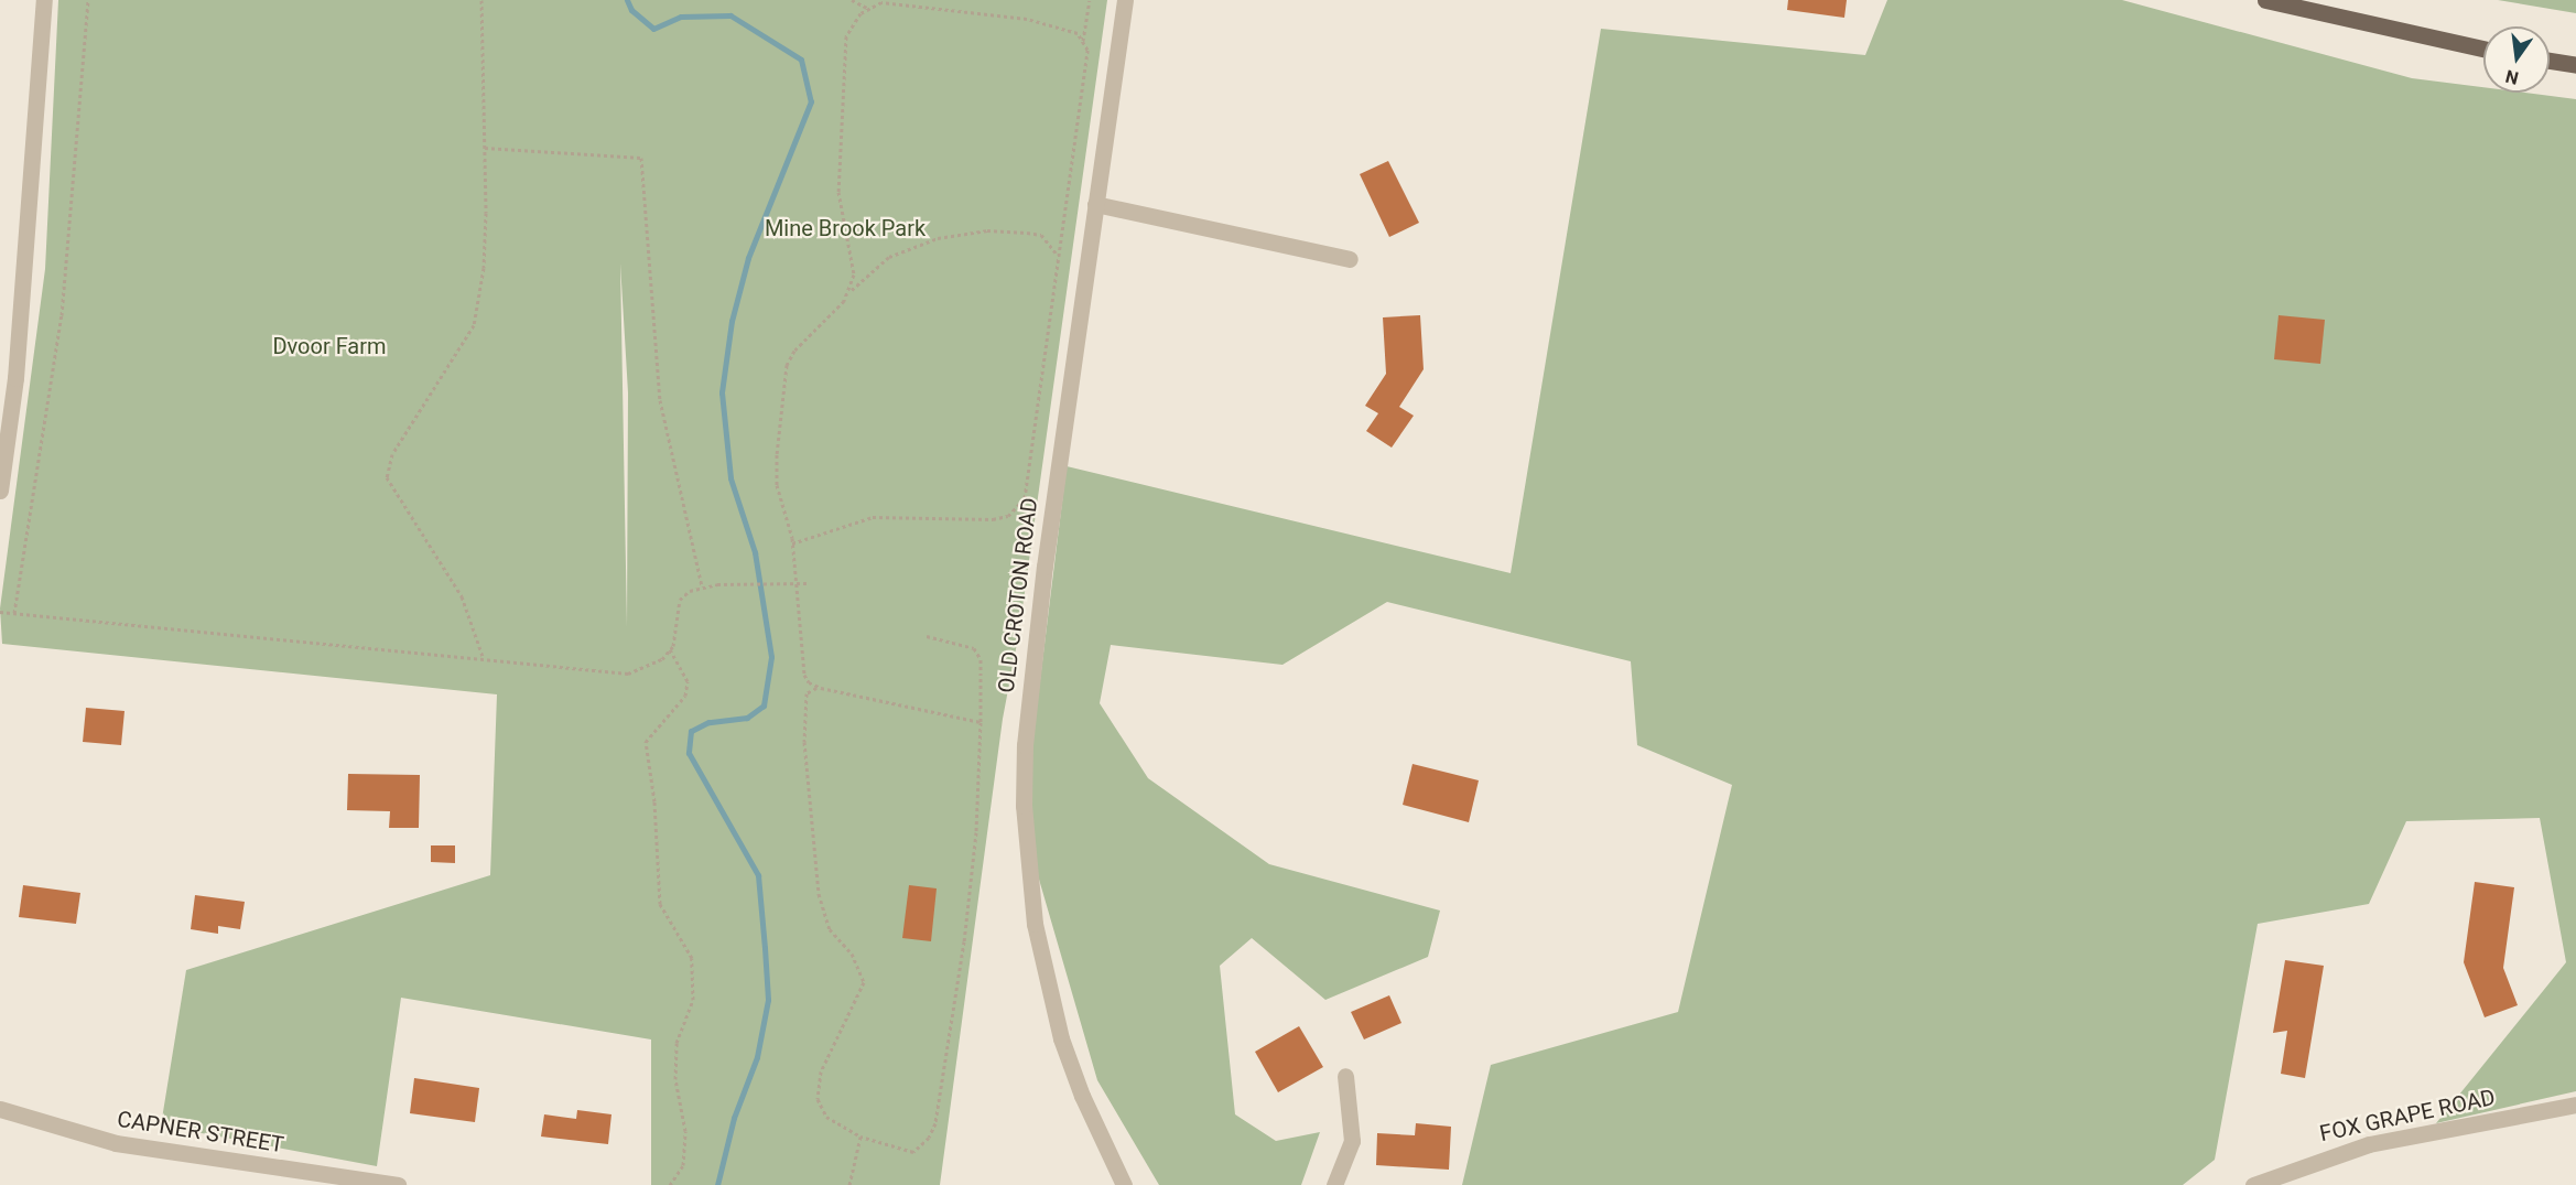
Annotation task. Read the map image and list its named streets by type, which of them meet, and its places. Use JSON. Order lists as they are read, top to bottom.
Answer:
{
  "streets": {
    "street": ["OLD CROTON ROAD", "FOX GRAPE ROAD", "CAPNER STREET"]
  },
  "parks": ["Mine Brook Park", "Dvoor Farm"],
  "north": "bottom"
}
